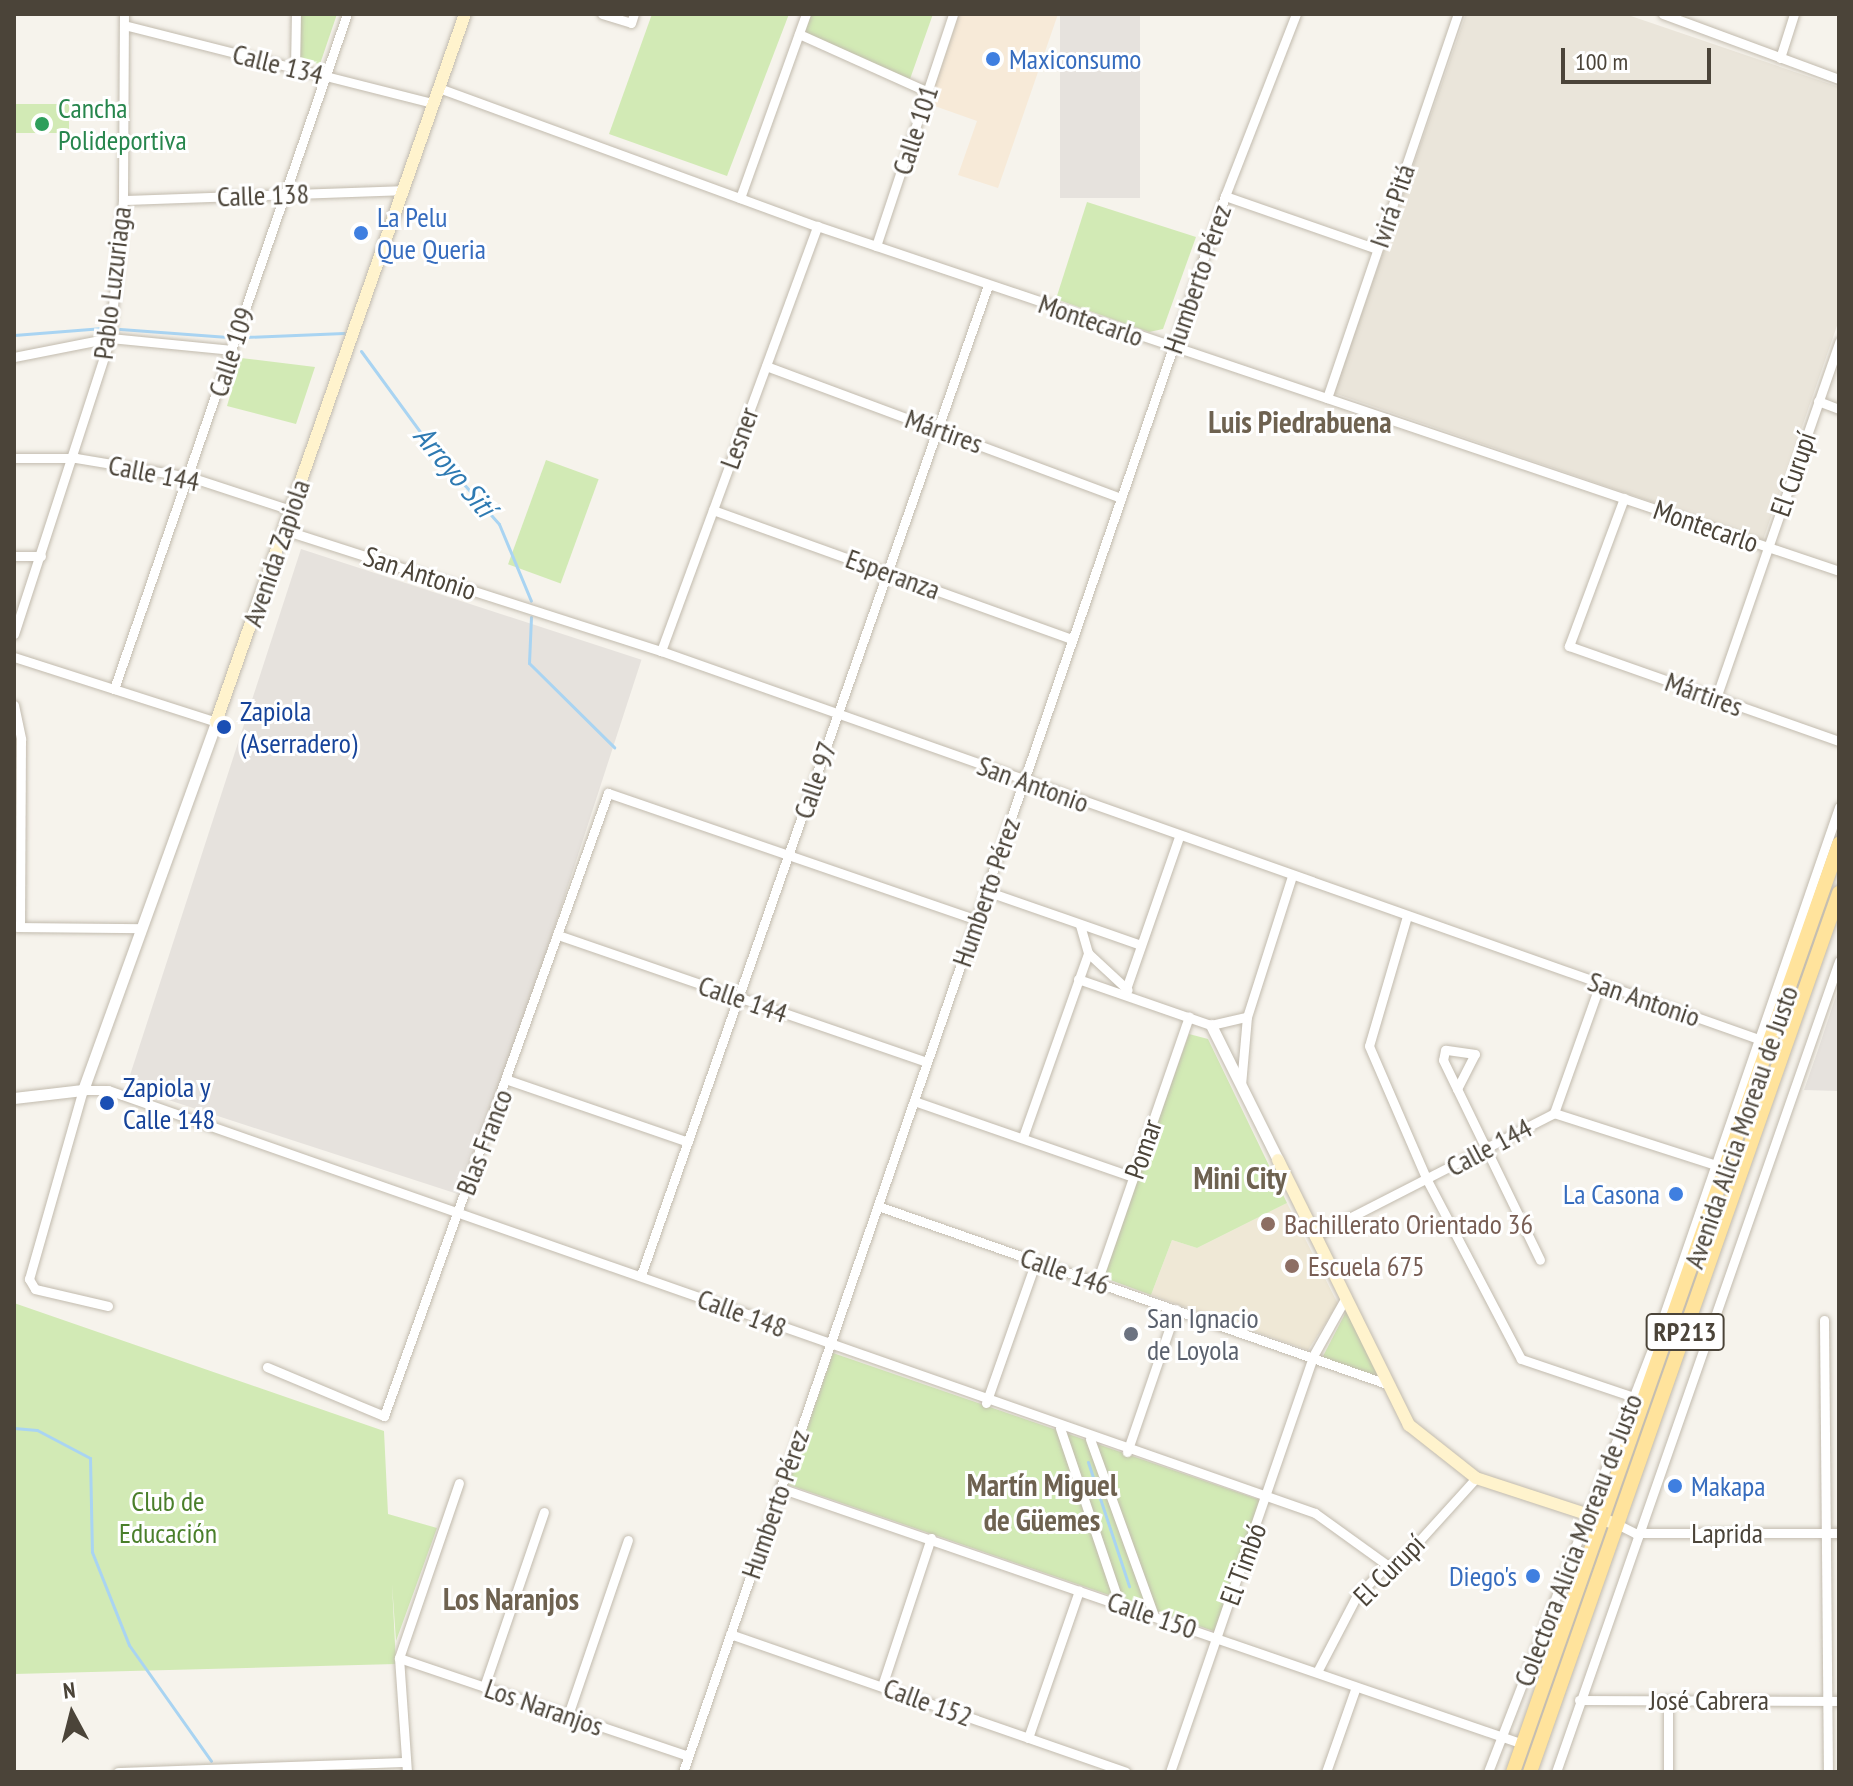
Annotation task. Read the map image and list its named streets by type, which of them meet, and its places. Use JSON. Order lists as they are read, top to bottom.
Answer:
{
  "streets": {
    "main road": ["Avenida Zapiola", "Avenida Alicia Moreau de Justo", "RP213"],
    "street": [
      "Calle 134",
      "Calle 101",
      "Calle 138",
      "Ivirá Pitá",
      "Humberto Pérez",
      "Pablo Luzuriaga",
      "Montecarlo",
      "Calle 109",
      "Mártires",
      "Lesner",
      "Calle 144",
      "El Curupí",
      "San Antonio",
      "Esperanza",
      "Calle 97",
      "Blas Franco",
      "Pomar",
      "Calle 146",
      "Calle 148",
      "Laprida",
      "Colectora Alicia Moreau de Justo",
      "El Timbó",
      "Calle 150",
      "José Cabrera",
      "Calle 152",
      "Los Naranjos"
    ]
  },
  "crossings": [
    ["Calle 134", "Pablo Luzuriaga"],
    ["Calle 134", "Calle 109"],
    ["Calle 134", "Avenida Zapiola"],
    ["Calle 101", "Montecarlo"],
    ["Calle 138", "Pablo Luzuriaga"],
    ["Calle 138", "Calle 109"],
    ["Calle 138", "Avenida Zapiola"],
    ["Ivirá Pitá", "Montecarlo"],
    ["Humberto Pérez", "Montecarlo"],
    ["Humberto Pérez", "Mártires"],
    ["Humberto Pérez", "Calle 144"],
    ["Humberto Pérez", "San Antonio"],
    ["Humberto Pérez", "Esperanza"],
    ["Humberto Pérez", "Calle 146"],
    ["Humberto Pérez", "Calle 148"],
    ["Humberto Pérez", "Calle 150"],
    ["Humberto Pérez", "Calle 152"],
    ["Humberto Pérez", "Los Naranjos"],
    ["Pablo Luzuriaga", "Calle 144"],
    ["Montecarlo", "Mártires"],
    ["Montecarlo", "Lesner"],
    ["Montecarlo", "El Curupí"],
    ["Montecarlo", "Avenida Zapiola"],
    ["Montecarlo", "Calle 97"],
    ["Calle 109", "Calle 144"],
    ["Mártires", "Lesner"],
    ["Mártires", "El Curupí"],
    ["Mártires", "Calle 97"],
    ["Lesner", "San Antonio"],
    ["Lesner", "Esperanza"],
    ["Calle 144", "Avenida Zapiola"],
    ["Calle 144", "Calle 97"],
    ["Calle 144", "Blas Franco"],
    ["Calle 144", "Colectora Alicia Moreau de Justo"],
    ["El Curupí", "Calle 148"],
    ["El Curupí", "Calle 150"],
    ["Avenida Zapiola", "San Antonio"],
    ["Avenida Zapiola", "Calle 148"],
    ["San Antonio", "Calle 97"],
    ["San Antonio", "Avenida Alicia Moreau de Justo"],
    ["San Antonio", "Colectora Alicia Moreau de Justo"],
    ["Esperanza", "Calle 97"],
    ["Calle 97", "Blas Franco"],
    ["Calle 97", "Calle 148"],
    ["Avenida Alicia Moreau de Justo", "Laprida"],
    ["Avenida Alicia Moreau de Justo", "Colectora Alicia Moreau de Justo"],
    ["Avenida Alicia Moreau de Justo", "Calle 150"],
    ["Blas Franco", "Calle 148"],
    ["Pomar", "Calle 146"],
    ["Calle 146", "El Timbó"],
    ["Calle 148", "El Timbó"],
    ["Laprida", "Colectora Alicia Moreau de Justo"],
    ["Colectora Alicia Moreau de Justo", "Calle 150"],
    ["Colectora Alicia Moreau de Justo", "José Cabrera"],
    ["El Timbó", "Calle 150"]
  ],
  "districts": [
    "Luis Piedrabuena",
    "Mini City",
    "Martín Miguel de Güemes",
    "Los Naranjos"
  ],
  "water": ["Arroyo Sití"],
  "parks": ["Club de Educación"],
  "places": [
    "Maxiconsumo",
    "Cancha Polideportiva",
    "La Pelu Que Queria",
    "Zapiola (Aserradero)",
    "Zapiola y Calle 148",
    "La Casona",
    "Bachillerato Orientado 36",
    "Escuela 675",
    "San Ignacio de Loyola",
    "Makapa",
    "Diego's"
  ],
  "scale_bar": "100 m",
  "north": "top"
}
